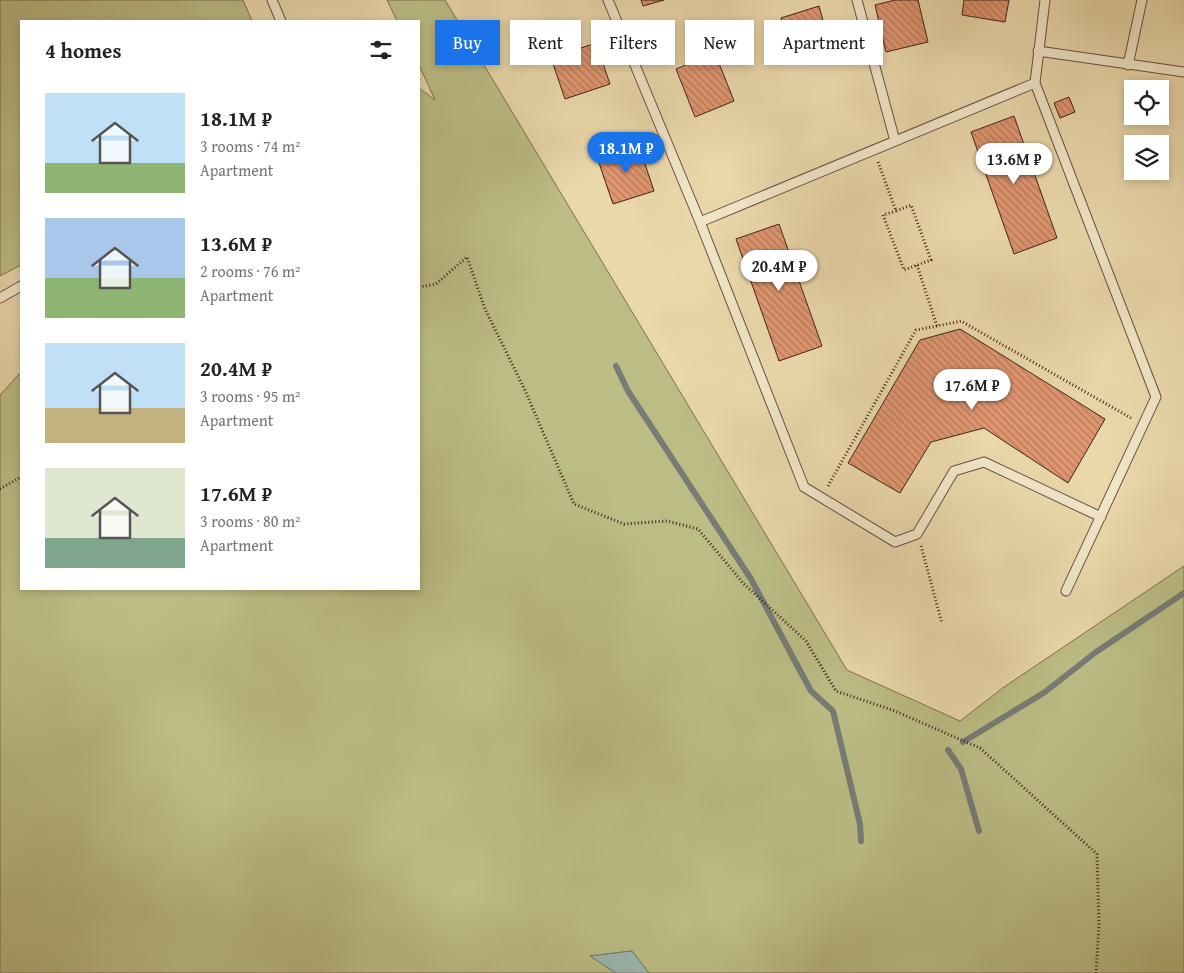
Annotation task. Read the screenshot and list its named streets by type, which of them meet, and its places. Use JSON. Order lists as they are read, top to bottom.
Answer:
{
  "page": {
    "chip": [
      "Buy",
      "Rent",
      "Filters",
      "New",
      "Apartment"
    ],
    "heading": "4 homes",
    "list": [
      {
        "name": "18.1M ₽",
        "note": "3 rooms · 74 m² · Apartment"
      },
      {
        "name": "13.6M ₽",
        "note": "2 rooms · 76 m² · Apartment"
      },
      {
        "name": "20.4M ₽",
        "note": "3 rooms · 95 m² · Apartment"
      },
      {
        "name": "17.6M ₽",
        "note": "3 rooms · 80 m² · Apartment"
      }
    ],
    "price": [
      "18.1M ₽",
      "13.6M ₽",
      "20.4M ₽",
      "17.6M ₽"
    ]
  }
}
